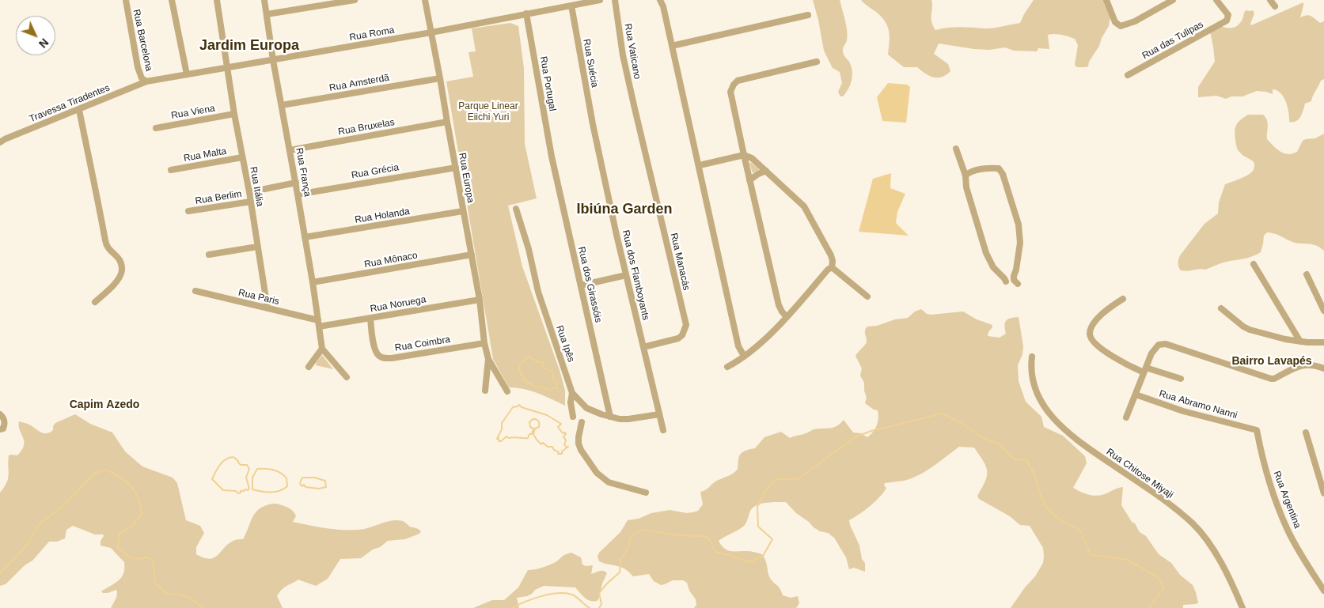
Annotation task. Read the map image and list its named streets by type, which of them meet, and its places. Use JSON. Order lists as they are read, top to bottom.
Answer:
{
  "streets": {
    "street": [
      "Rua Roma",
      "Rua Barcelona",
      "Rua das Tulipas",
      "Rua Vaticano",
      "Rua Suécia",
      "Rua Amsterdã",
      "Rua Portugal",
      "Travessa Tiradentes",
      "Rua Viena",
      "Rua Bruxelas",
      "Rua Malta",
      "Rua Grécia",
      "Rua França",
      "Rua Europa",
      "Rua Itália",
      "Rua Berlim",
      "Rua Holanda",
      "Rua Mônaco",
      "Rua Manacás",
      "Rua dos Flamboyants",
      "Rua dos Girassóis",
      "Rua Paris",
      "Rua Noruega",
      "Rua Coimbra",
      "Rua Ipês",
      "Rua Abramo Nanni",
      "Rua Chitose Miyaji",
      "Rua Argentina"
    ]
  },
  "crossings": [
    ["Rua Roma", "Rua Barcelona"],
    ["Rua Roma", "Rua Suécia"],
    ["Rua Roma", "Rua Portugal"],
    ["Rua Roma", "Travessa Tiradentes"],
    ["Rua Roma", "Rua França"],
    ["Rua Roma", "Rua Europa"],
    ["Rua Roma", "Rua Itália"],
    ["Rua Barcelona", "Travessa Tiradentes"],
    ["Rua Vaticano", "Rua Manacás"],
    ["Rua Suécia", "Rua dos Flamboyants"],
    ["Rua Amsterdã", "Rua França"],
    ["Rua Amsterdã", "Rua Europa"],
    ["Rua Portugal", "Rua dos Girassóis"],
    ["Rua Viena", "Rua Itália"],
    ["Rua Bruxelas", "Rua França"],
    ["Rua Bruxelas", "Rua Europa"],
    ["Rua Malta", "Rua Itália"],
    ["Rua Grécia", "Rua França"],
    ["Rua Grécia", "Rua Europa"],
    ["Rua França", "Rua Holanda"],
    ["Rua França", "Rua Mônaco"],
    ["Rua França", "Rua Paris"],
    ["Rua França", "Rua Noruega"],
    ["Rua Europa", "Rua Holanda"],
    ["Rua Europa", "Rua Mônaco"],
    ["Rua Europa", "Rua Noruega"],
    ["Rua Europa", "Rua Coimbra"],
    ["Rua Itália", "Rua Berlim"],
    ["Rua Itália", "Rua Paris"],
    ["Rua Manacás", "Rua dos Flamboyants"],
    ["Rua dos Flamboyants", "Rua Ipês"],
    ["Rua dos Girassóis", "Rua Ipês"],
    ["Rua Paris", "Rua Noruega"],
    ["Rua Noruega", "Rua Coimbra"],
    ["Rua Abramo Nanni", "Rua Argentina"]
  ],
  "districts": [
    "Jardim Europa",
    "Ibiúna Garden",
    "Bairro Lavapés",
    "Capim Azedo"
  ],
  "parks": ["Parque Linear Eiichi Yuri"],
  "north": "bottom right"
}
